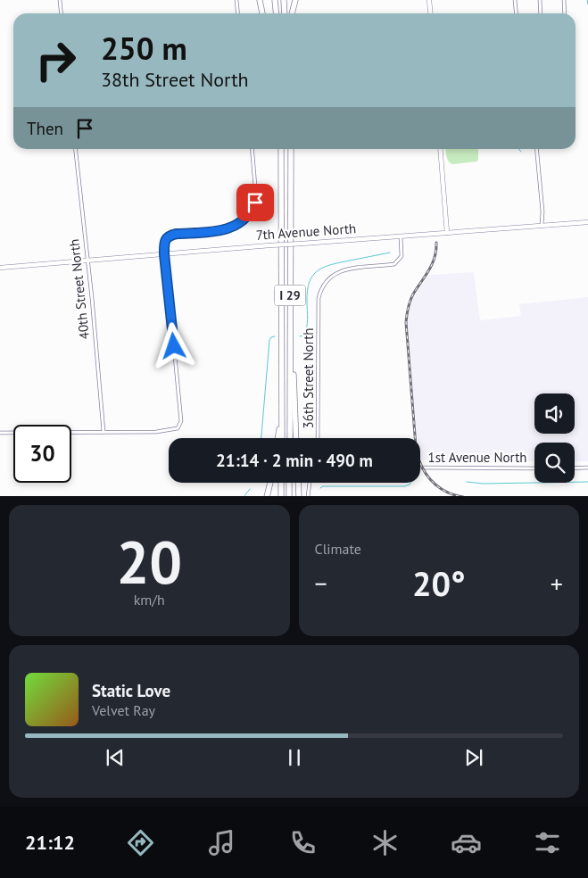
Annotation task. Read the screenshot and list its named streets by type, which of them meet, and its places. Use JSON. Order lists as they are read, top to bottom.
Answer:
{
  "streets": {
    "highway": ["I 29"],
    "street": [
      "7th Avenue North",
      "40th Street North",
      "36th Street North",
      "1st Avenue North"
    ]
  },
  "crossings": [
    ["7th Avenue North", "40th Street North"],
    ["7th Avenue North", "36th Street North"]
  ],
  "page": {
    "turn": ["250 m", "38th Street North"],
    "then": "Then",
    "limit": "30",
    "trip": "21:14 · 2 min · 490 m",
    "tile": [
      ["20", "km/h"],
      "Climate"
    ],
    "heat": ["−", "20°", "+"],
    "song": ["Static Love", "Velvet Ray"],
    "tabs": "21:12"
  }
}
